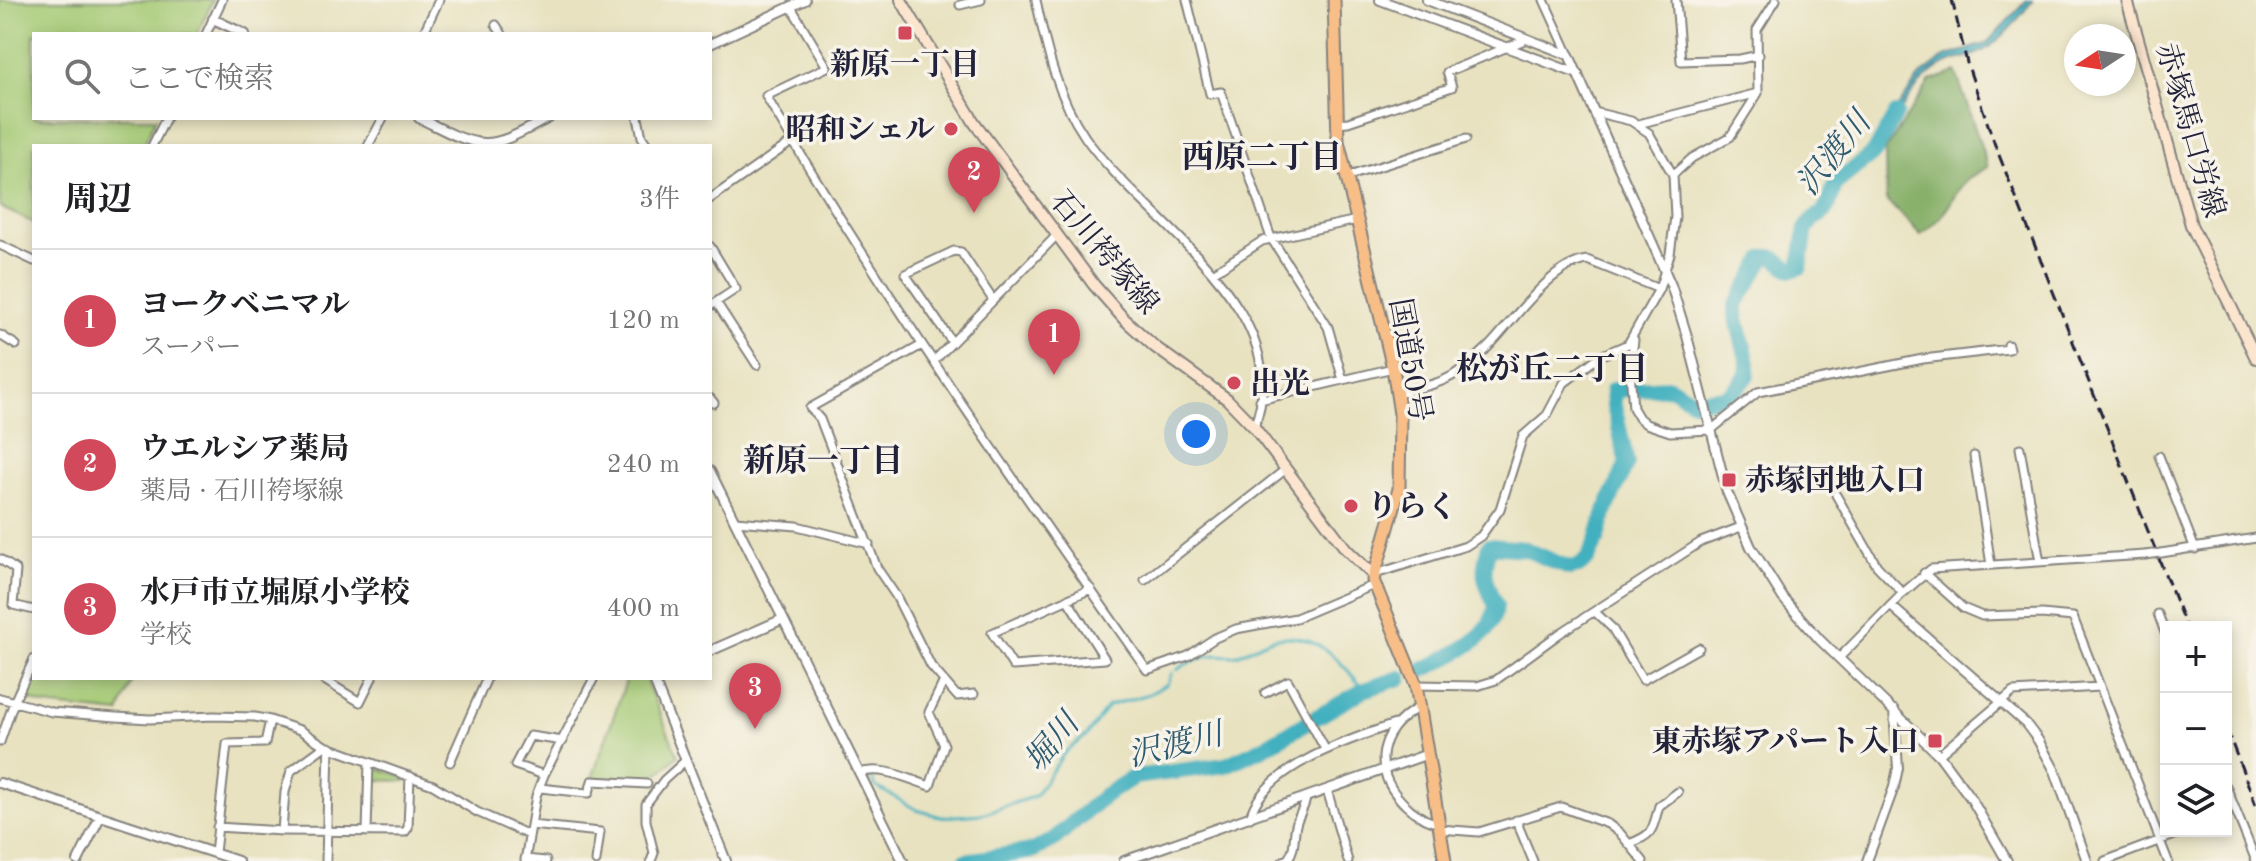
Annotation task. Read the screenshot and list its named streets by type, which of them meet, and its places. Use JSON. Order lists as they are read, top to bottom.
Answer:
{
  "streets": {
    "highway": ["国道50号"],
    "main road": ["赤塚馬口労線", "石川袴塚線"]
  },
  "crossings": [
    ["石川袴塚線", "国道50号"]
  ],
  "districts": ["西原二丁目", "松が丘二丁目", "新原一丁目"],
  "water": ["沢渡川", "堀川"],
  "places": {
    "transit": ["新原一丁目", "赤塚団地入口", "東赤塚アパート入口"],
    "other": ["昭和シェル", "出光", "りらく"]
  },
  "north": "left",
  "page": {
    "search": "ここで検索",
    "heading": ["周辺", "3件"],
    "pins": ["2", "1", "3"],
    "list": [
      {
        "mark": "1",
        "name": "ヨークベニマル",
        "note": "スーパー",
        "value": "120 m"
      },
      {
        "mark": "2",
        "name": "ウエルシア薬局",
        "note": "薬局 · 石川袴塚線",
        "value": "240 m"
      },
      {
        "mark": "3",
        "name": "水戸市立堀原小学校",
        "note": "学校",
        "value": "400 m"
      }
    ],
    "map_buttons": ["+", "−"]
  }
}
